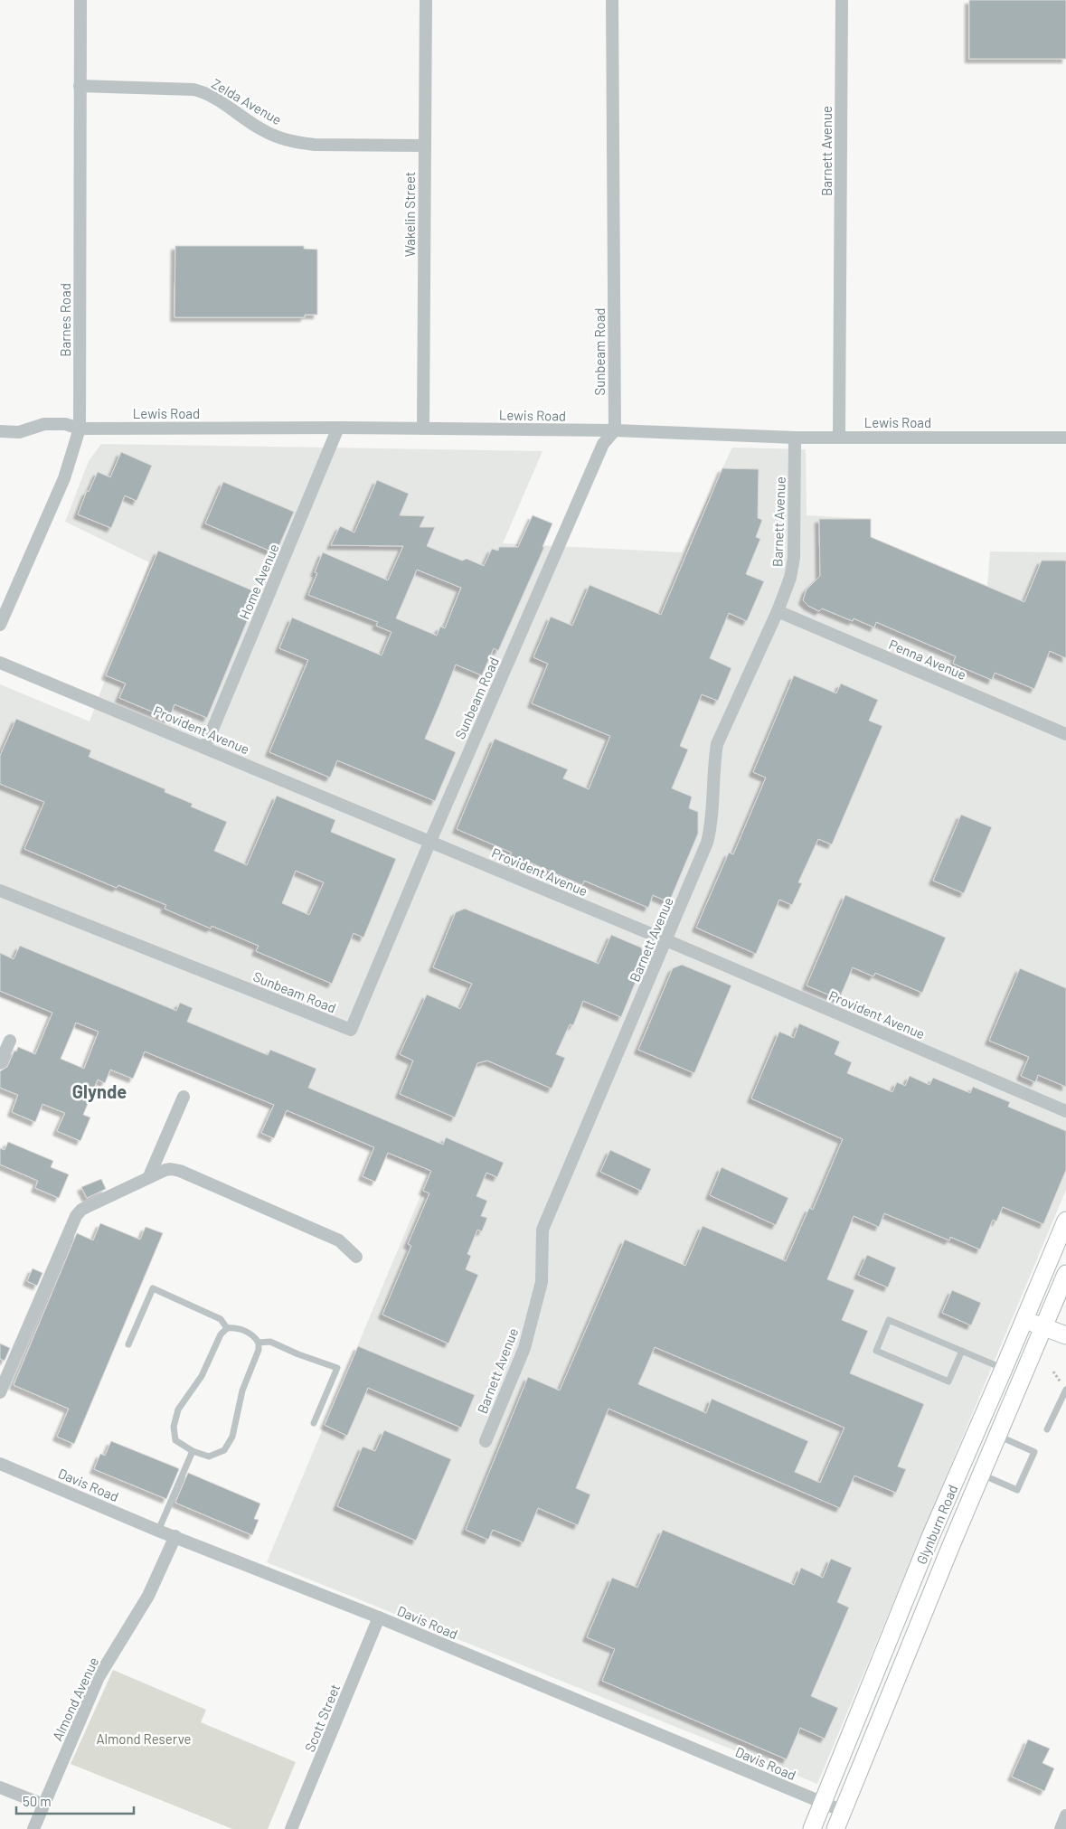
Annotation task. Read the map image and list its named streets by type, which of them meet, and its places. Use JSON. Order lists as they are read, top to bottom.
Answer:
{
  "streets": {
    "main road": ["Glynburn Road"],
    "street": [
      "Zelda Avenue",
      "Barnett Avenue",
      "Wakelin Street",
      "Barnes Road",
      "Sunbeam Road",
      "Lewis Road",
      "Home Avenue",
      "Penna Avenue",
      "Provident Avenue",
      "Davis Road",
      "Almond Avenue",
      "Scott Street"
    ]
  },
  "crossings": [
    ["Zelda Avenue", "Wakelin Street"],
    ["Zelda Avenue", "Barnes Road"],
    ["Barnett Avenue", "Lewis Road"],
    ["Barnett Avenue", "Penna Avenue"],
    ["Barnett Avenue", "Provident Avenue"],
    ["Wakelin Street", "Lewis Road"],
    ["Barnes Road", "Lewis Road"],
    ["Sunbeam Road", "Lewis Road"],
    ["Sunbeam Road", "Provident Avenue"],
    ["Lewis Road", "Home Avenue"],
    ["Home Avenue", "Provident Avenue"],
    ["Davis Road", "Glynburn Road"],
    ["Davis Road", "Almond Avenue"],
    ["Davis Road", "Scott Street"]
  ],
  "districts": ["Glynde"],
  "parks": ["Almond Reserve"],
  "scale_bar": "50 m"
}
